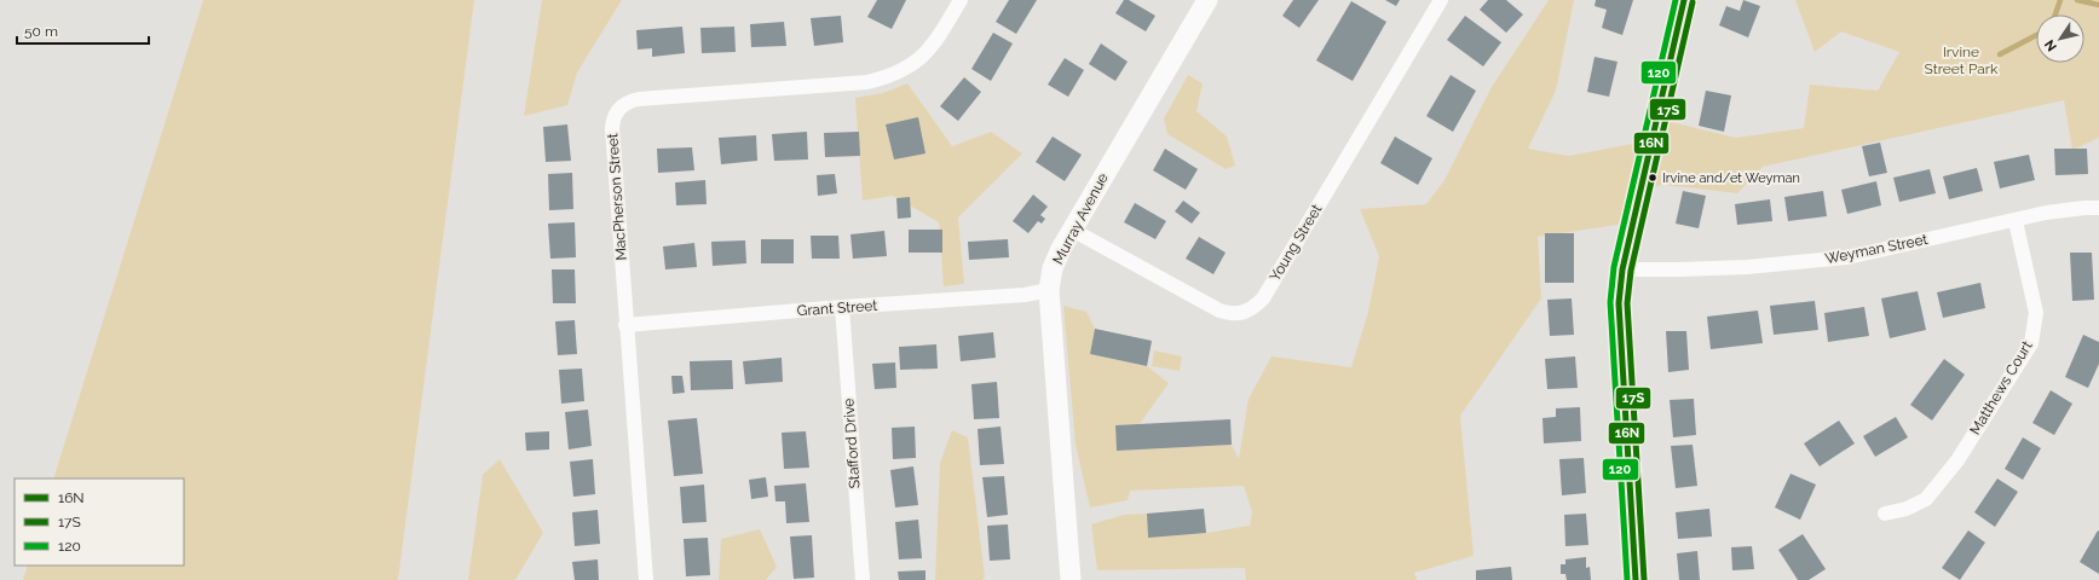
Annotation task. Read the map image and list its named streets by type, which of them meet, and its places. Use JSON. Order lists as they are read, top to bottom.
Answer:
{
  "streets": {
    "street": [
      "MacPherson Street",
      "Murray Avenue",
      "Young Street",
      "Weyman Street",
      "Grant Street",
      "Matthews Court",
      "Stafford Drive"
    ]
  },
  "crossings": [
    ["MacPherson Street", "Grant Street"],
    ["Murray Avenue", "Young Street"],
    ["Murray Avenue", "Grant Street"],
    ["Weyman Street", "Matthews Court"],
    ["Grant Street", "Stafford Drive"]
  ],
  "parks": ["Irvine Street Park"],
  "places": ["Irvine and/et Weyman"],
  "lines": ["transit line 16N", "transit line 120", "transit line 17S"],
  "legend": ["16N", "17S", "120"],
  "scale_bar": "50 m",
  "north": "bottom left"
}
